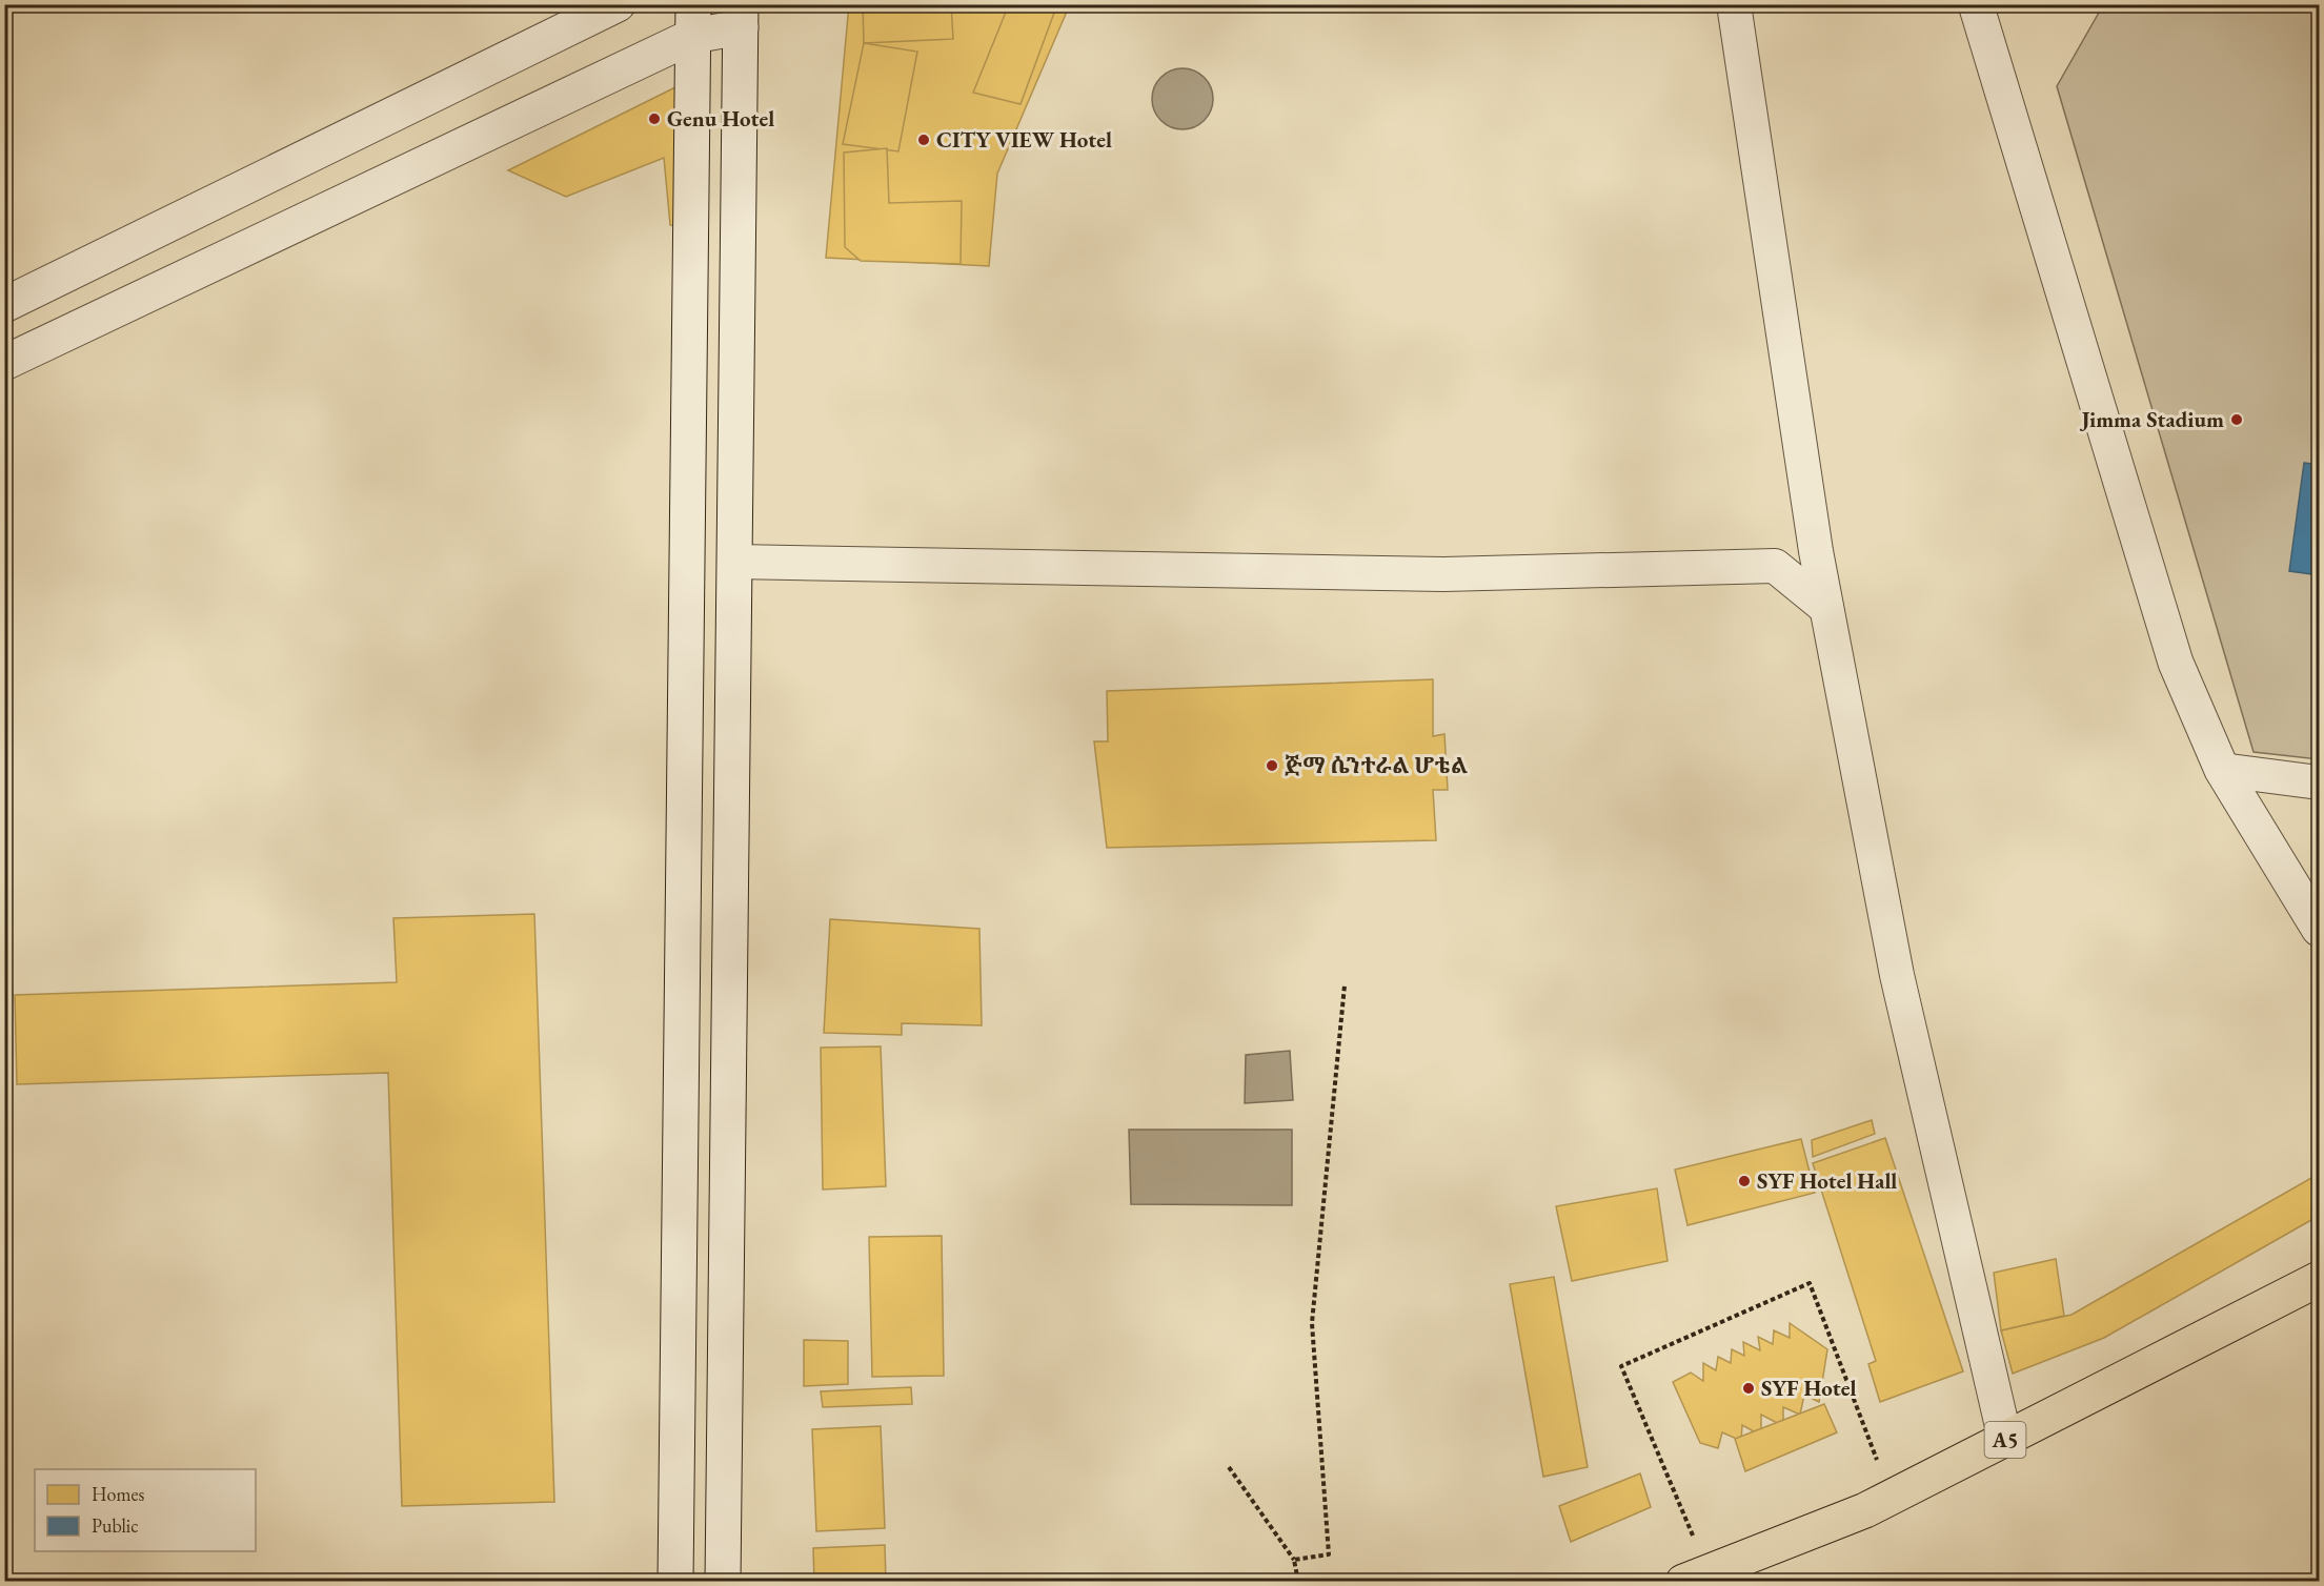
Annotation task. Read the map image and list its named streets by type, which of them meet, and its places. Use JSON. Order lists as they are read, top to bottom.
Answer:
{
  "streets": {
    "highway": ["A5"]
  },
  "places": [
    "Genu Hotel",
    "CITY VIEW Hotel",
    "Jimma Stadium",
    "ጅማ ሴንተራል ሆቴል",
    "SYF Hotel Hall",
    "SYF Hotel"
  ],
  "legend": ["Homes", "Public"]
}
